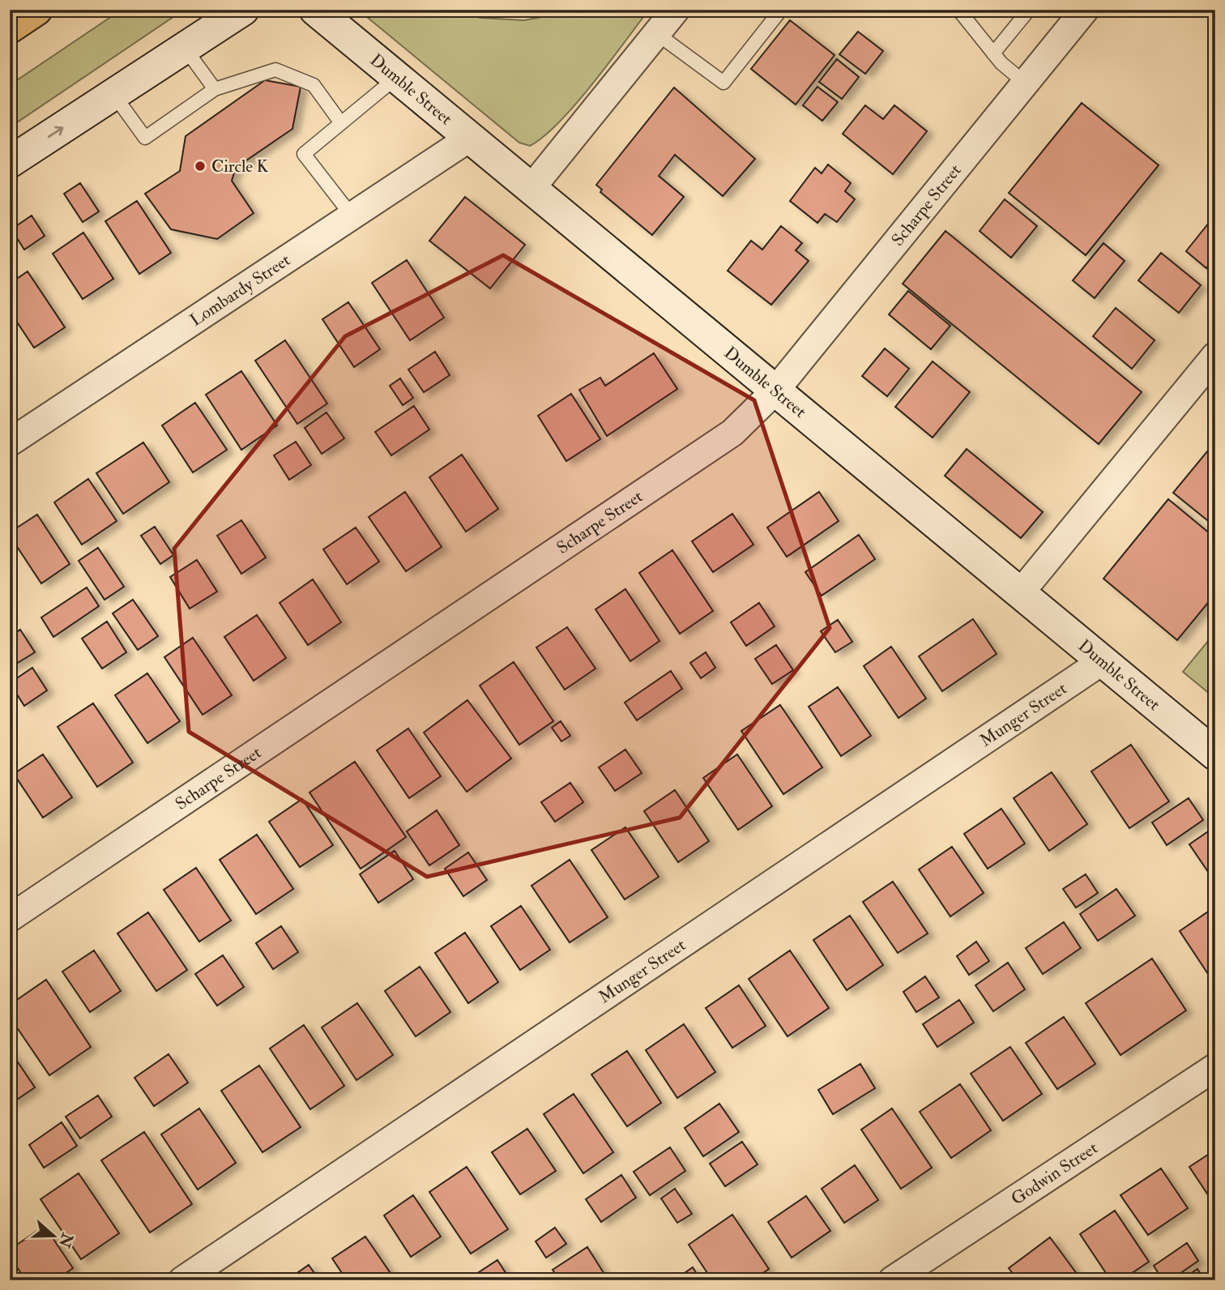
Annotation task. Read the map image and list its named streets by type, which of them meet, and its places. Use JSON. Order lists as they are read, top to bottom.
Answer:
{
  "streets": {
    "street": [
      "Dumble Street",
      "Scharpe Street",
      "Lombardy Street",
      "Munger Street",
      "Godwin Street"
    ]
  },
  "crossings": [
    ["Dumble Street", "Scharpe Street"],
    ["Dumble Street", "Lombardy Street"],
    ["Dumble Street", "Munger Street"]
  ],
  "places": ["Circle K"],
  "north": "right"
}
